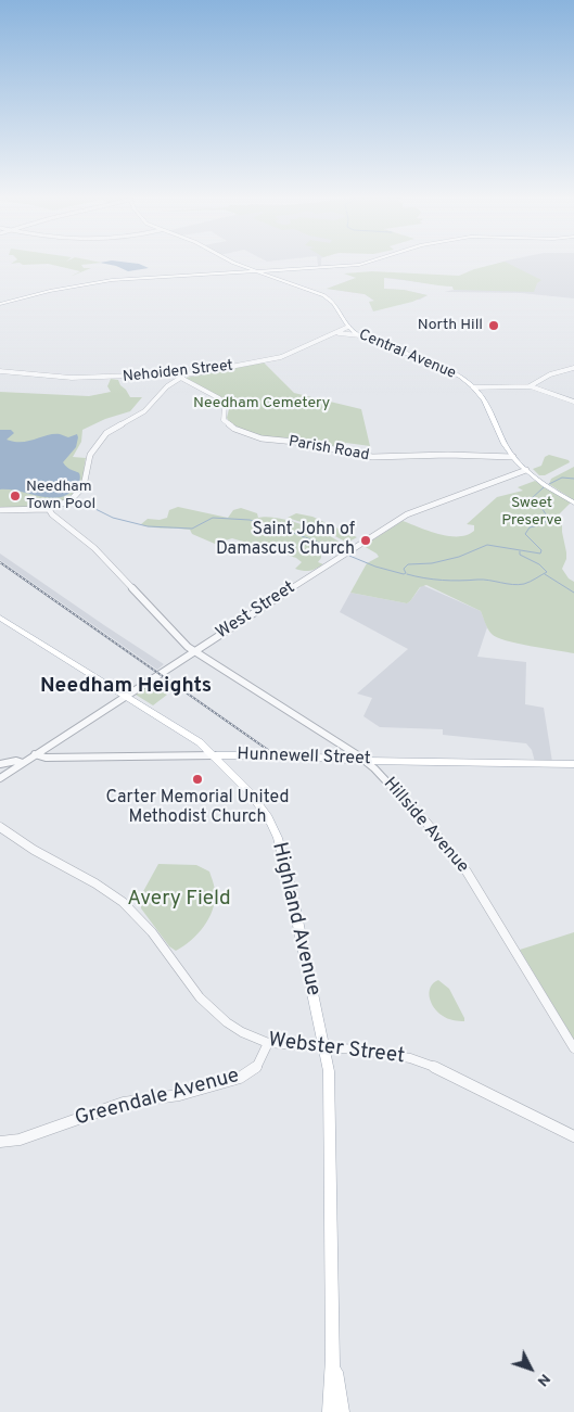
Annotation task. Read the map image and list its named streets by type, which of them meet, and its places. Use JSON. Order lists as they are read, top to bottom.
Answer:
{
  "streets": {
    "main road": ["Central Avenue", "Hunnewell Street", "Highland Avenue"],
    "street": [
      "Nehoiden Street",
      "Parish Road",
      "West Street",
      "Hillside Avenue",
      "Webster Street",
      "Greendale Avenue"
    ]
  },
  "crossings": [
    ["Central Avenue", "Nehoiden Street"],
    ["Central Avenue", "Parish Road"],
    ["Central Avenue", "West Street"],
    ["Nehoiden Street", "Parish Road"],
    ["West Street", "Hunnewell Street"],
    ["West Street", "Hillside Avenue"],
    ["West Street", "Highland Avenue"],
    ["Hunnewell Street", "Hillside Avenue"],
    ["Hunnewell Street", "Highland Avenue"],
    ["Highland Avenue", "Webster Street"],
    ["Webster Street", "Greendale Avenue"]
  ],
  "districts": ["Needham Heights"],
  "parks": ["Needham Cemetery", "Sweet Preserve", "Avery Field"],
  "places": [
    "North Hill",
    "Needham Town Pool",
    "Saint John of Damascus Church",
    "Carter Memorial United Methodist Church"
  ],
  "north": "bottom right"
}
